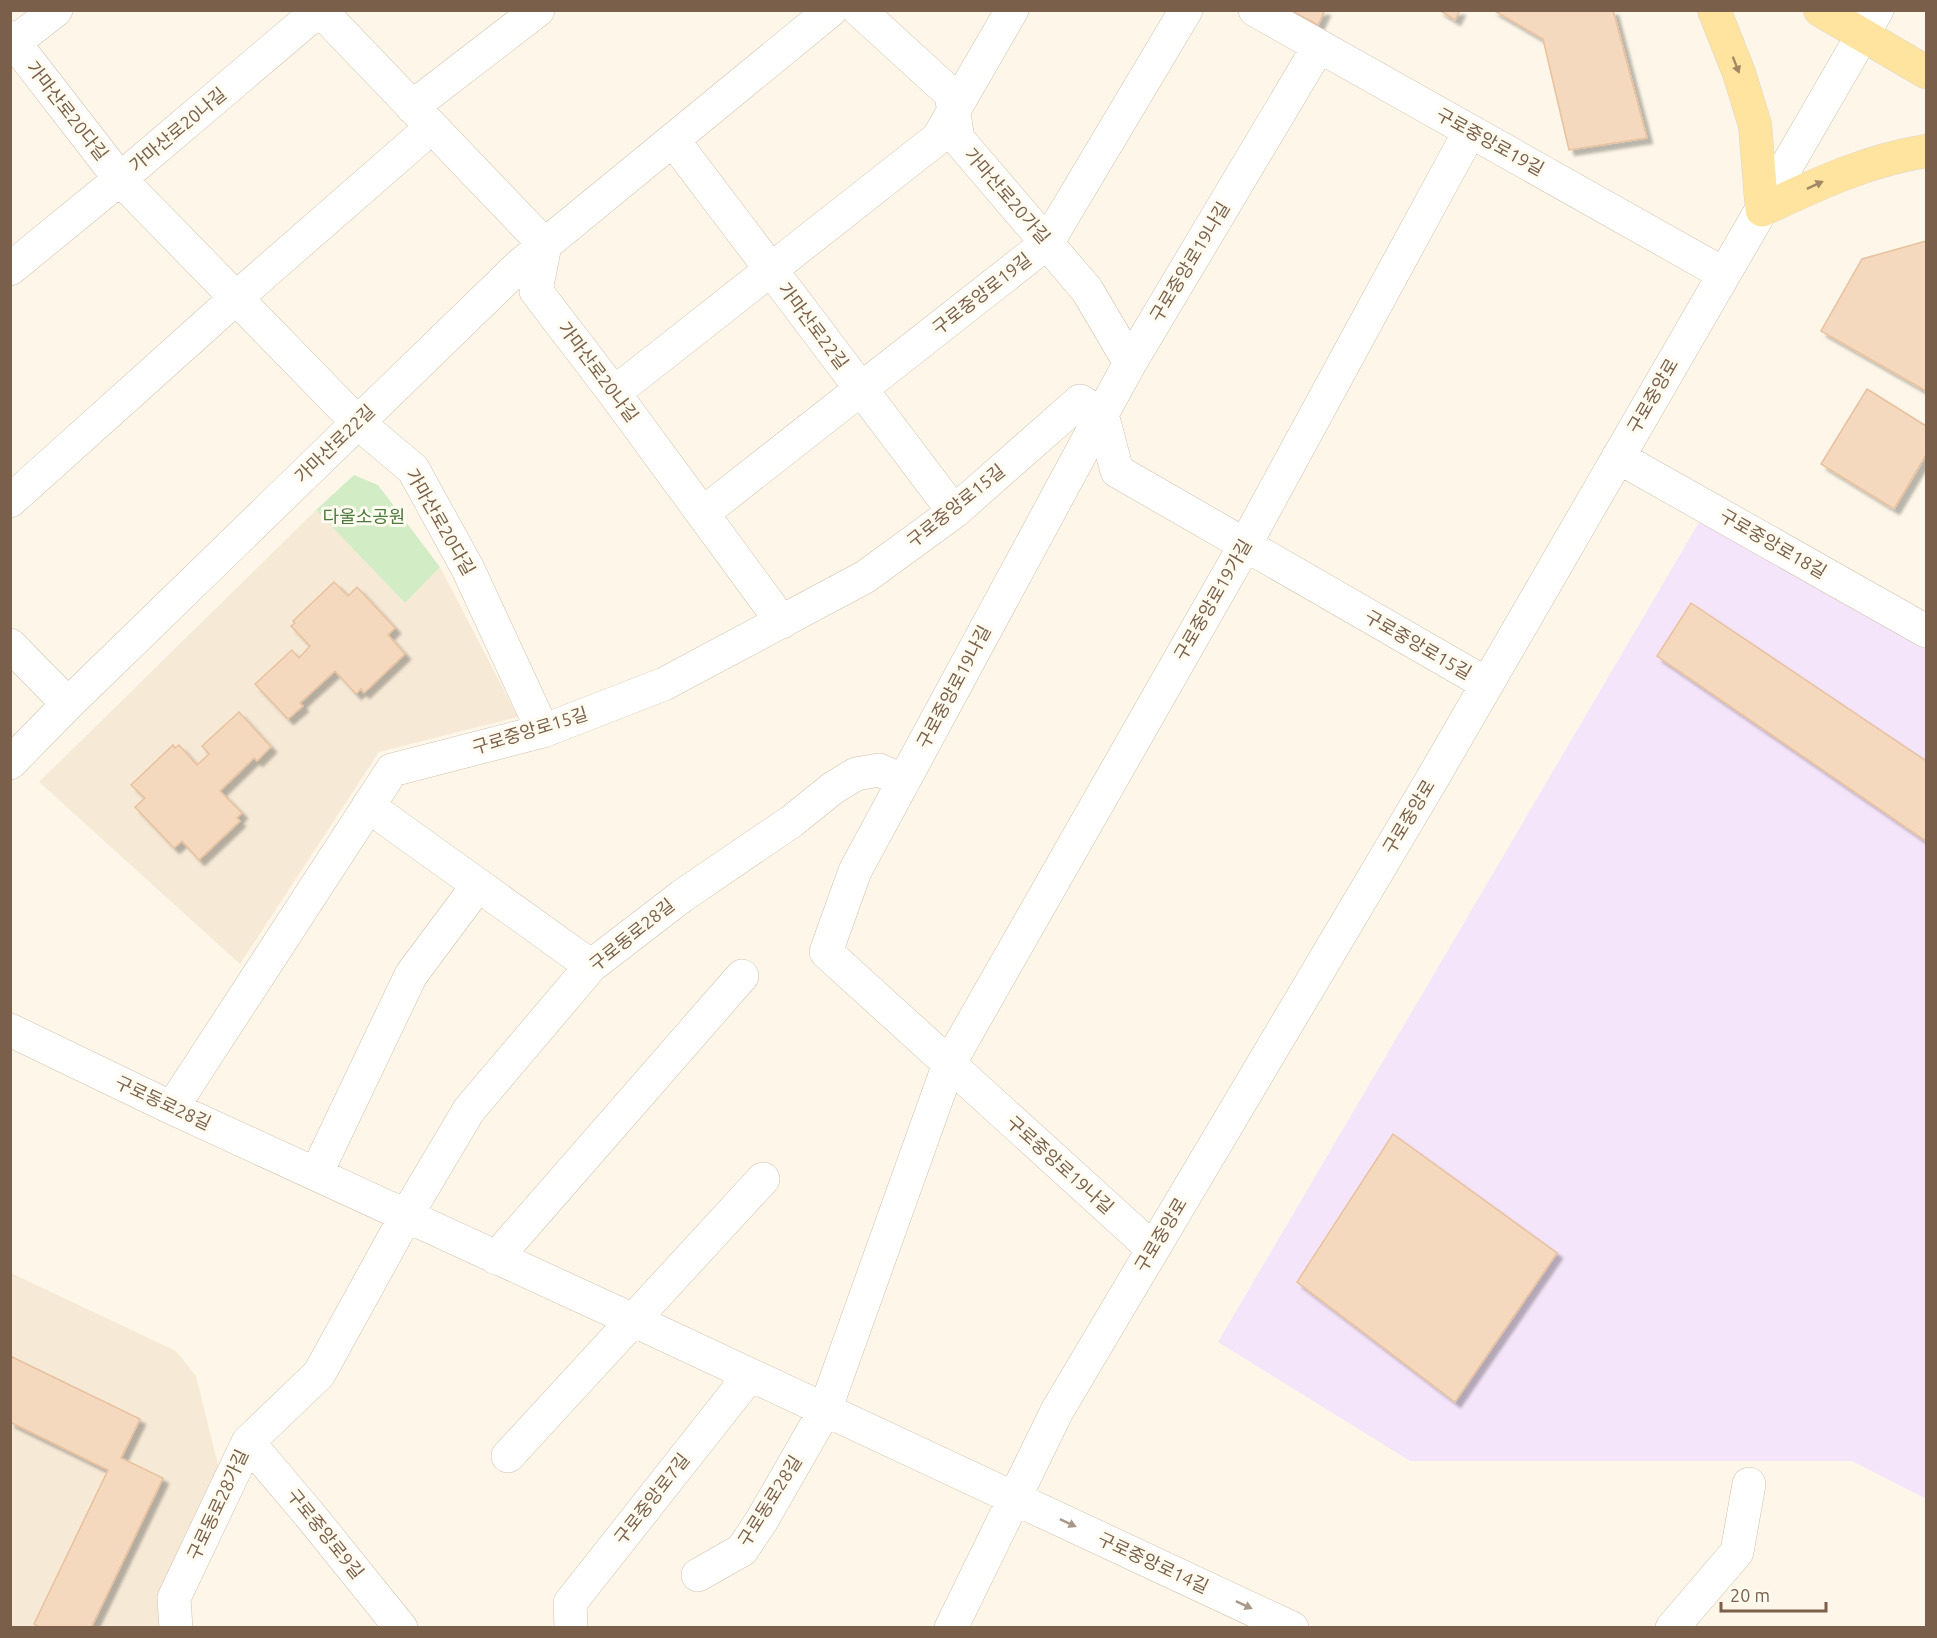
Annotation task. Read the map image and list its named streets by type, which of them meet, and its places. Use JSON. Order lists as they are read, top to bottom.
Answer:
{
  "streets": {
    "street": [
      "가마산로20다길",
      "가마산로20나길",
      "구로중앙로19길",
      "가마산로20가길",
      "구로중앙로19나길",
      "가마산로22길",
      "구로중앙로",
      "구로중앙로15길",
      "구로중앙로18길",
      "구로중앙로19가길",
      "구로동로28길",
      "구로중앙로7길",
      "구로동로28가길",
      "구로중앙로9길",
      "구로중앙로14길"
    ]
  },
  "crossings": [
    ["가마산로20다길", "가마산로20나길"],
    ["가마산로20다길", "가마산로22길"],
    ["가마산로20다길", "구로중앙로15길"],
    ["가마산로20나길", "구로중앙로19길"],
    ["가마산로20나길", "가마산로22길"],
    ["가마산로20나길", "구로중앙로15길"],
    ["구로중앙로19길", "가마산로20가길"],
    ["구로중앙로19길", "구로중앙로19나길"],
    ["구로중앙로19길", "가마산로22길"],
    ["구로중앙로19길", "구로중앙로"],
    ["구로중앙로19길", "구로중앙로19가길"],
    ["가마산로20가길", "구로중앙로19나길"],
    ["구로중앙로19나길", "구로중앙로"],
    ["구로중앙로19나길", "구로중앙로15길"],
    ["구로중앙로19나길", "구로중앙로19가길"],
    ["구로중앙로19나길", "구로동로28길"],
    ["가마산로22길", "구로중앙로15길"],
    ["구로중앙로", "구로중앙로15길"],
    ["구로중앙로", "구로중앙로18길"],
    ["구로중앙로", "구로동로28길"],
    ["구로중앙로", "구로중앙로14길"],
    ["구로중앙로15길", "구로중앙로19가길"],
    ["구로중앙로15길", "구로동로28길"],
    ["구로중앙로19가길", "구로동로28길"],
    ["구로동로28길", "구로중앙로7길"],
    ["구로동로28길", "구로동로28가길"],
    ["구로동로28길", "구로중앙로14길"],
    ["구로동로28가길", "구로중앙로9길"]
  ],
  "one_way": ["구로중앙로14길"],
  "parks": ["다울소공원"],
  "scale_bar": "20 m"
}
